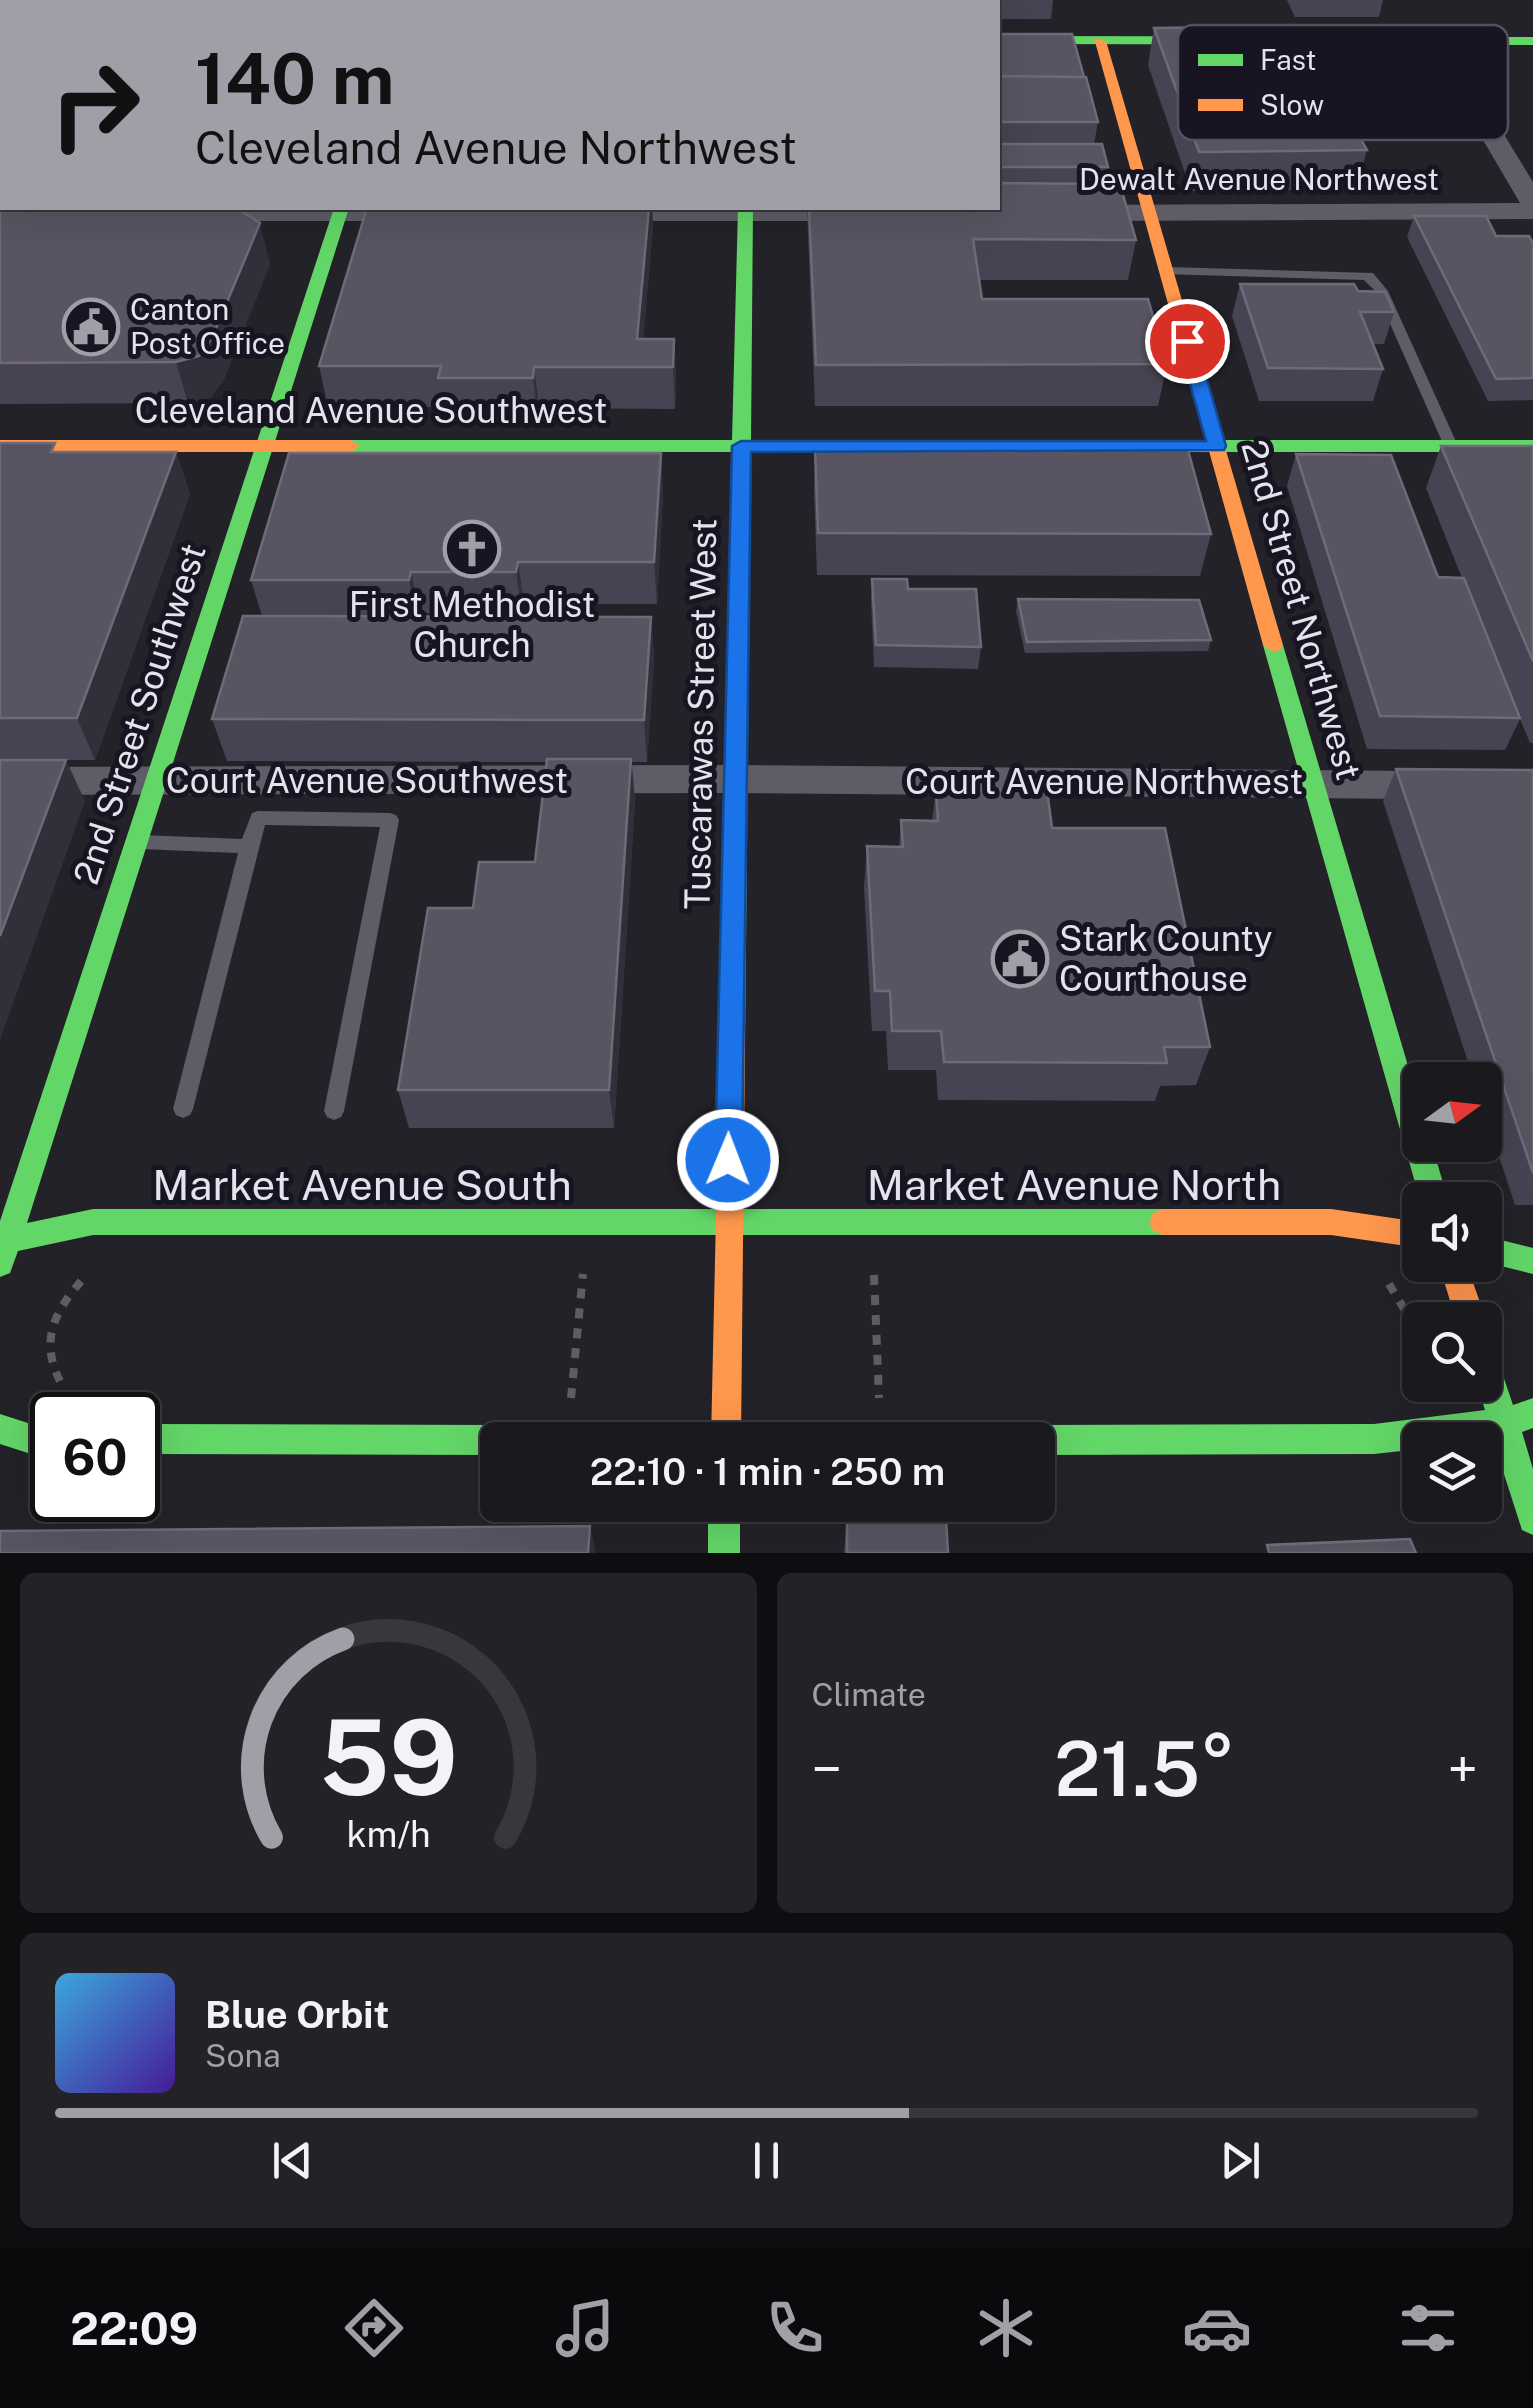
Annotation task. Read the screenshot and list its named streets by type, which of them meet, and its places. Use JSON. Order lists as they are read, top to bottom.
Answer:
{
  "streets": {
    "street": [
      "Dewalt Avenue Northwest",
      "Cleveland Avenue Southwest",
      "2nd Street Northwest",
      "2nd Street Southwest",
      "Tuscarawas Street West",
      "Court Avenue Southwest",
      "Court Avenue Northwest",
      "Market Avenue South",
      "Market Avenue North"
    ]
  },
  "crossings": [
    ["Dewalt Avenue Northwest", "2nd Street Northwest"],
    ["Cleveland Avenue Southwest", "2nd Street Northwest"],
    ["Cleveland Avenue Southwest", "2nd Street Southwest"],
    ["Cleveland Avenue Southwest", "Tuscarawas Street West"],
    ["2nd Street Northwest", "Court Avenue Northwest"],
    ["2nd Street Southwest", "Court Avenue Southwest"],
    ["2nd Street Southwest", "Market Avenue South"],
    ["Tuscarawas Street West", "Court Avenue Southwest"],
    ["Tuscarawas Street West", "Court Avenue Northwest"],
    ["Tuscarawas Street West", "Market Avenue South"],
    ["Tuscarawas Street West", "Market Avenue North"],
    ["Court Avenue Southwest", "Court Avenue Northwest"],
    ["Market Avenue South", "Market Avenue North"]
  ],
  "places": {
    "public building": ["Canton Post Office", "Stark County Courthouse"],
    "church": ["First Methodist Church"]
  },
  "legend": ["Fast", "Slow"],
  "north": "right",
  "page": {
    "turn": ["140 m", "Cleveland Avenue Northwest"],
    "limit": "60",
    "trip": "22:10 · 1 min · 250 m",
    "tile": "Climate",
    "heat": ["−", "21.5°", "+"],
    "song": ["Blue Orbit", "Sona"],
    "tabs": "22:09",
    "gauge": ["59", "km/h"]
  }
}
